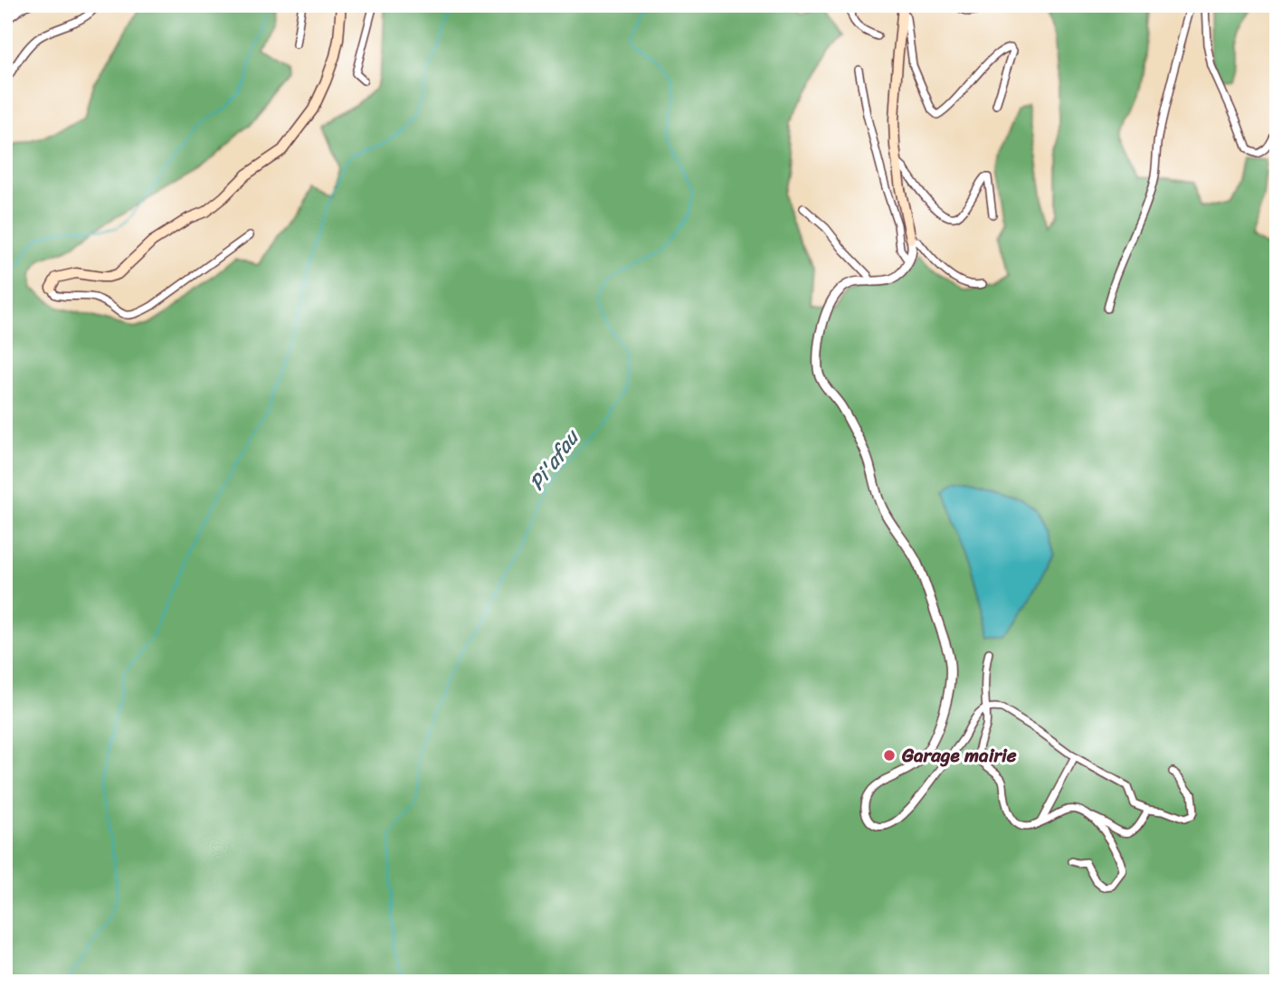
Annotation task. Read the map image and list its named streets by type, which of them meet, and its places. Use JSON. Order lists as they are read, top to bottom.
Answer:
{
  "water": ["Pi'afau"],
  "places": ["Garage mairie"]
}
